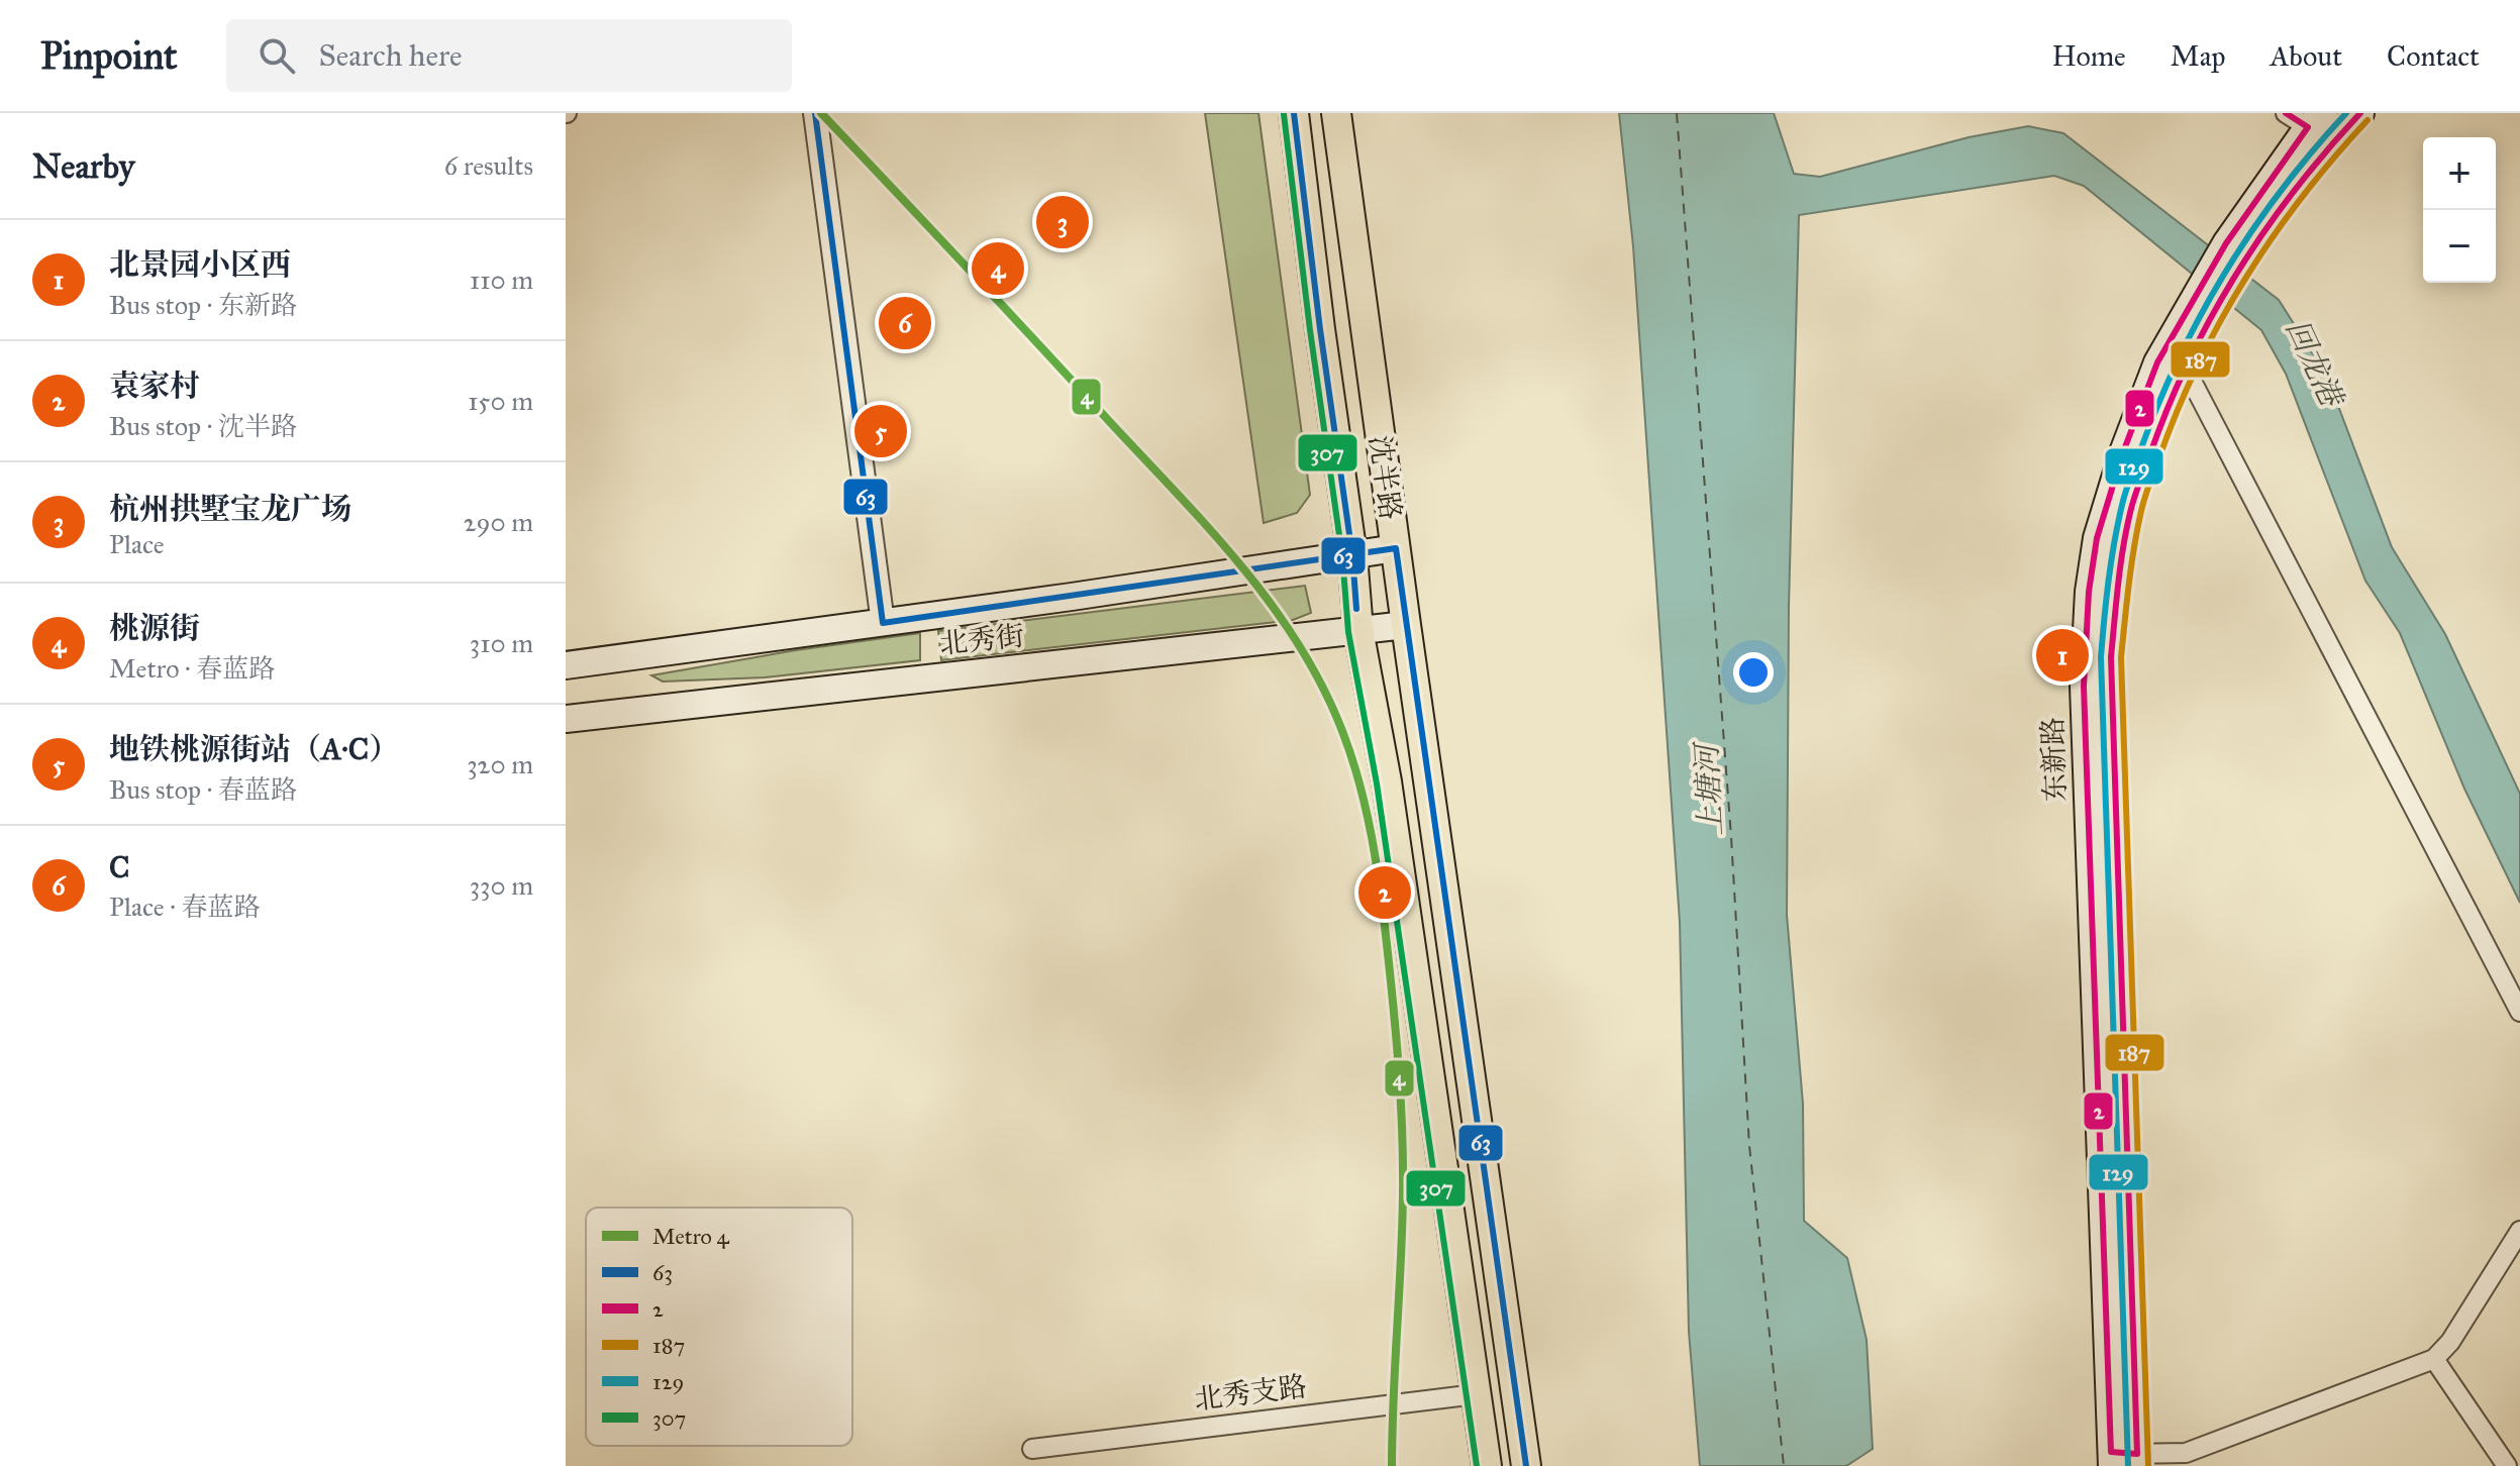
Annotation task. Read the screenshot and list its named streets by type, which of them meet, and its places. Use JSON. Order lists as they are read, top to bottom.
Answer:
{
  "streets": {
    "main road": ["沈半路", "北秀街", "东新路"],
    "street": ["北秀支路"]
  },
  "crossings": [
    ["沈半路", "北秀街"],
    ["沈半路", "北秀支路"]
  ],
  "water": ["回龙港", "上塘河"],
  "lines": [
    "metro line 4",
    "transit line 63",
    "transit line 2",
    "transit line 129",
    "transit line 307",
    "transit line 187"
  ],
  "legend": [
    "Metro 4",
    "63",
    "2",
    "187",
    "129",
    "307"
  ],
  "page": {
    "header": "Pinpoint",
    "search": "Search here",
    "nav": [
      "Home",
      "Map",
      "About",
      "Contact"
    ],
    "heading": ["Nearby", "6 results"],
    "map_buttons": ["+", "−"],
    "pins": [
      "3",
      "4",
      "6",
      "5",
      "1",
      "2"
    ],
    "list": [
      {
        "mark": "1",
        "name": "北景园小区西",
        "note": "Bus stop · 东新路",
        "value": "110 m"
      },
      {
        "mark": "2",
        "name": "袁家村",
        "note": "Bus stop · 沈半路",
        "value": "150 m"
      },
      {
        "mark": "3",
        "name": "杭州拱墅宝龙广场",
        "note": "Place",
        "value": "290 m"
      },
      {
        "mark": "4",
        "name": "桃源街",
        "note": "Metro · 春蓝路",
        "value": "310 m"
      },
      {
        "mark": "5",
        "name": "地铁桃源街站（A·C）",
        "note": "Bus stop · 春蓝路",
        "value": "320 m"
      },
      {
        "mark": "6",
        "name": "C",
        "note": "Place · 春蓝路",
        "value": "330 m"
      }
    ]
  }
}
